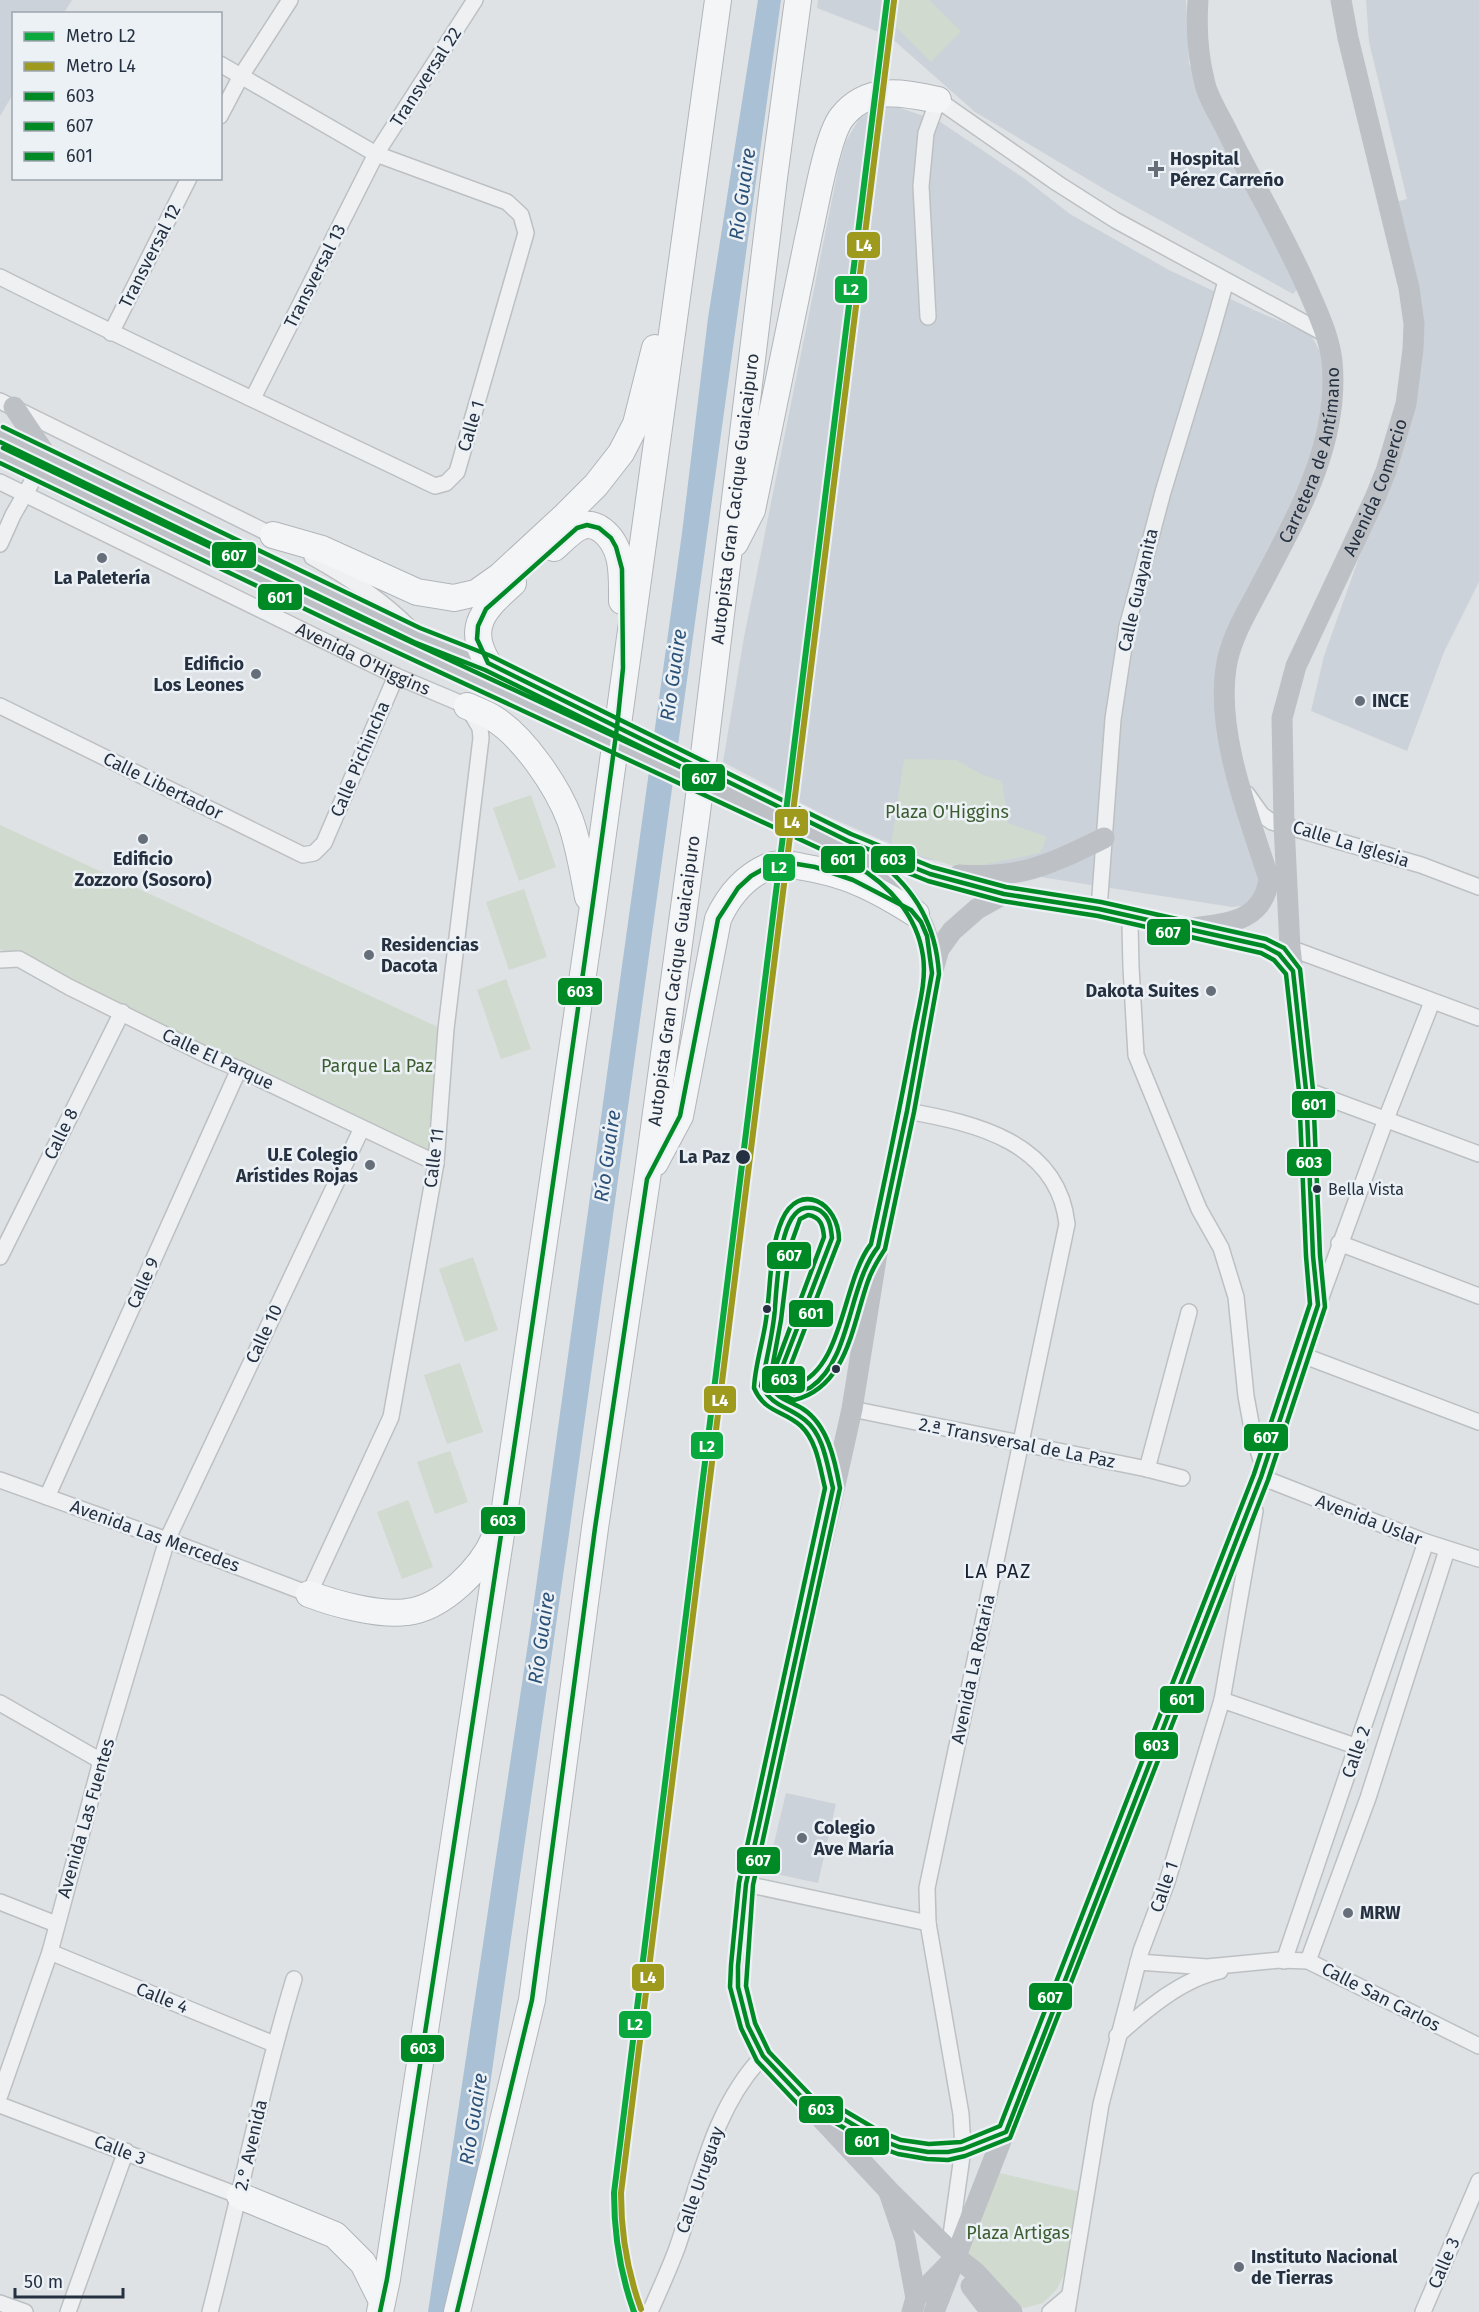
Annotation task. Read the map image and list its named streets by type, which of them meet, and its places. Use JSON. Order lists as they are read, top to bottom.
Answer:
{
  "streets": {
    "highway": ["Autopista Gran Cacique Guaicaipuro"],
    "main road": ["Carretera de Antímano", "Avenida Comercio", "Avenida O'Higgins"],
    "street": [
      "Transversal 22",
      "Transversal 12",
      "Transversal 13",
      "Calle 1",
      "Calle Guayanita",
      "Calle Pichincha",
      "Calle Libertador",
      "Calle La Iglesia",
      "Calle El Parque",
      "Calle 8",
      "Calle 11",
      "Calle 9",
      "Calle 10",
      "2.ª Transversal de La Paz",
      "Avenida Uslar",
      "Avenida Las Mercedes",
      "Avenida La Rotaria",
      "Calle 2",
      "Avenida Las Fuentes",
      "Calle San Carlos",
      "Calle 4",
      "2.° Avenida",
      "Calle 3",
      "Calle Uruguay"
    ]
  },
  "crossings": [
    ["Transversal 22", "Transversal 13"],
    ["Transversal 22", "Calle 1"],
    ["Transversal 12", "Calle 1"],
    ["Transversal 13", "Calle 1"],
    ["Calle 1", "Avenida Uslar"],
    ["Calle 1", "Calle San Carlos"],
    ["Carretera de Antímano", "Avenida O'Higgins"],
    ["Carretera de Antímano", "Calle La Iglesia"],
    ["Avenida Comercio", "Avenida O'Higgins"],
    ["Avenida Comercio", "Calle La Iglesia"],
    ["Calle Guayanita", "Avenida O'Higgins"],
    ["Avenida O'Higgins", "Calle Pichincha"],
    ["Avenida O'Higgins", "Calle La Iglesia"],
    ["Avenida O'Higgins", "Calle 11"],
    ["Calle Pichincha", "Calle Libertador"],
    ["Calle El Parque", "Calle 8"],
    ["Calle El Parque", "Calle 11"],
    ["Calle El Parque", "Calle 9"],
    ["Calle El Parque", "Calle 10"],
    ["Calle 11", "Avenida Las Mercedes"],
    ["Calle 9", "Avenida Las Mercedes"],
    ["Calle 10", "Avenida Las Mercedes"],
    ["Calle 10", "Avenida Las Fuentes"],
    ["2.ª Transversal de La Paz", "Avenida La Rotaria"],
    ["Avenida Uslar", "Calle 2"],
    ["Avenida Las Mercedes", "Avenida Las Fuentes"],
    ["Calle 2", "Calle San Carlos"],
    ["Avenida Las Fuentes", "Calle 4"],
    ["Calle 4", "2.° Avenida"],
    ["2.° Avenida", "Calle 3"]
  ],
  "districts": ["LA PAZ"],
  "water": ["Río Guaire"],
  "parks": ["Plaza O'Higgins", "Parque La Paz", "Plaza Artigas"],
  "places": {
    "health": ["Hospital Pérez Carreño"],
    "other": [
      "La Paletería",
      "Edificio Los Leones",
      "INCE",
      "Edificio Zozzoro (Sosoro)",
      "Residencias Dacota",
      "Dakota Suites",
      "La Paz",
      "U.E Colegio Arístides Rojas",
      "Bella Vista",
      "Colegio Ave María",
      "MRW",
      "Instituto Nacional de Tierras"
    ]
  },
  "lines": [
    "metro line L2",
    "metro line L4",
    "transit line 601",
    "transit line 607",
    "transit line 603"
  ],
  "legend": [
    "Metro L2",
    "Metro L4",
    "603",
    "607",
    "601"
  ],
  "scale_bar": "50 m"
}
